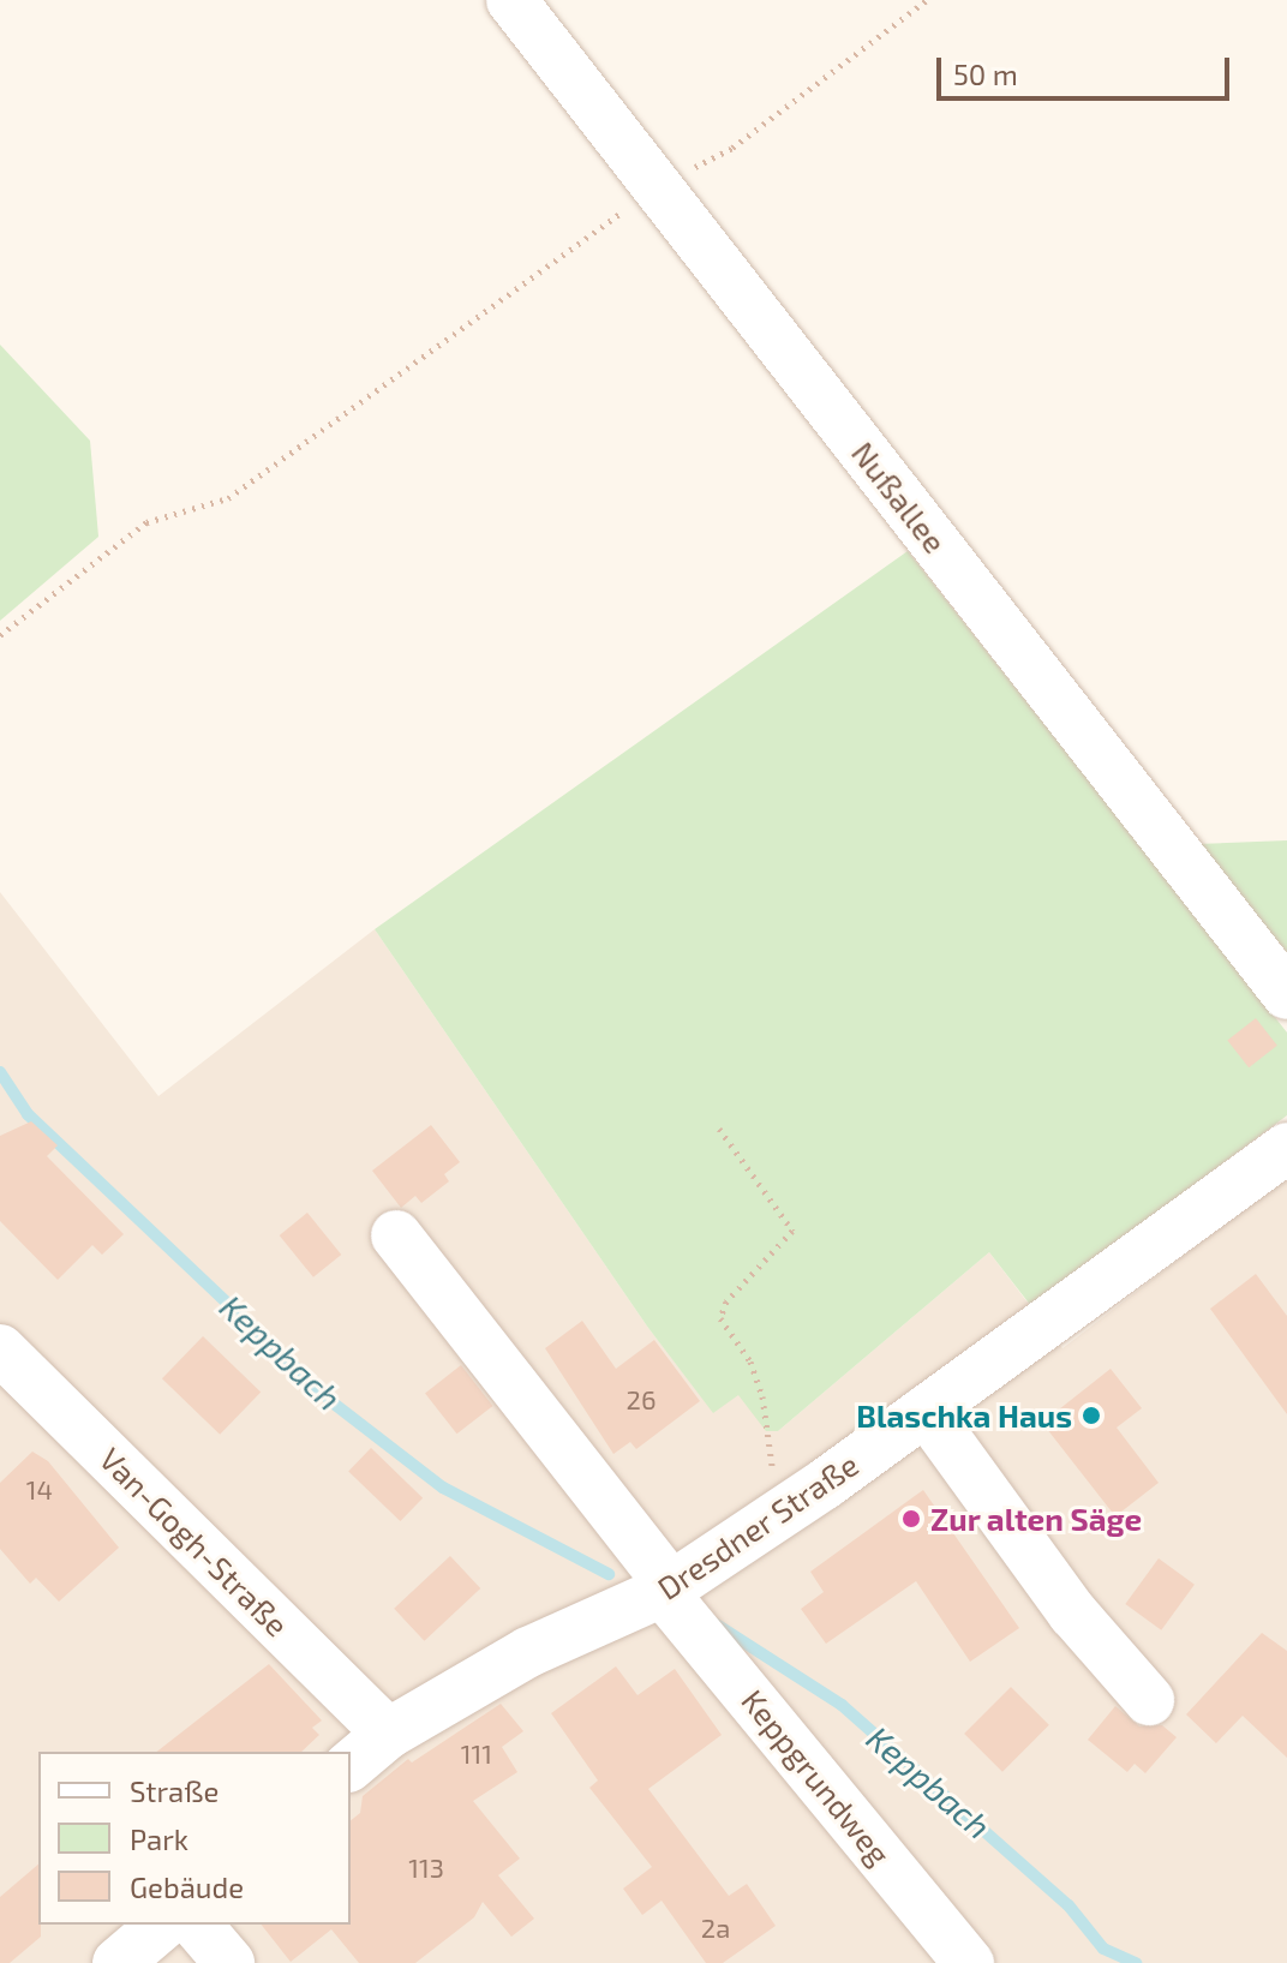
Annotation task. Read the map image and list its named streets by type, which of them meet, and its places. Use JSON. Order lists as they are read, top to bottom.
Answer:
{
  "streets": {
    "street": [
      "Nußallee",
      "Dresdner Straße",
      "Van-Gogh-Straße",
      "Keppgrundweg"
    ]
  },
  "crossings": [
    ["Dresdner Straße", "Van-Gogh-Straße"],
    ["Dresdner Straße", "Keppgrundweg"]
  ],
  "water": ["Keppbach"],
  "places": ["Blaschka Haus", "Zur alten Säge"],
  "house_numbers": [
    "26",
    "14",
    "111",
    "113",
    "2a"
  ],
  "legend": ["Straße", "Park", "Gebäude"],
  "scale_bar": "50 m"
}
